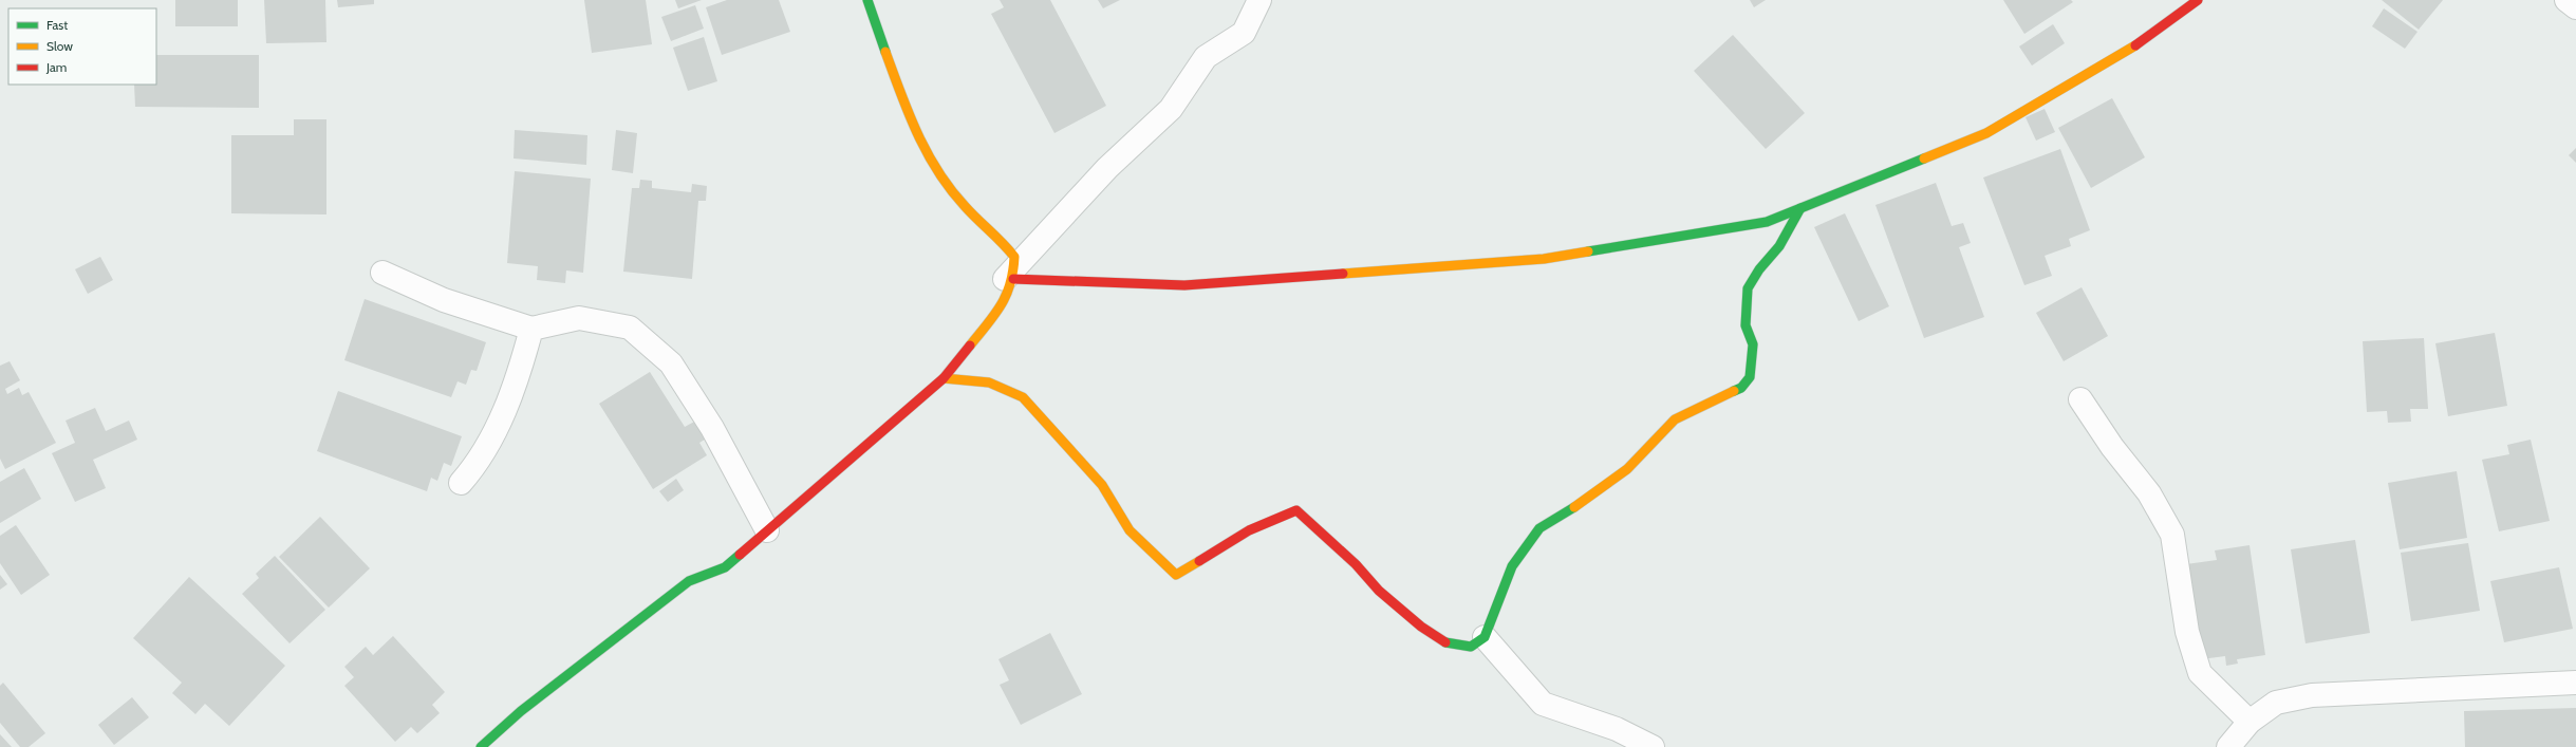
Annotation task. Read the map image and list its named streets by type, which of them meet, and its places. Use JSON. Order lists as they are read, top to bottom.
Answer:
{
  "legend": ["Fast", "Slow", "Jam"]
}
